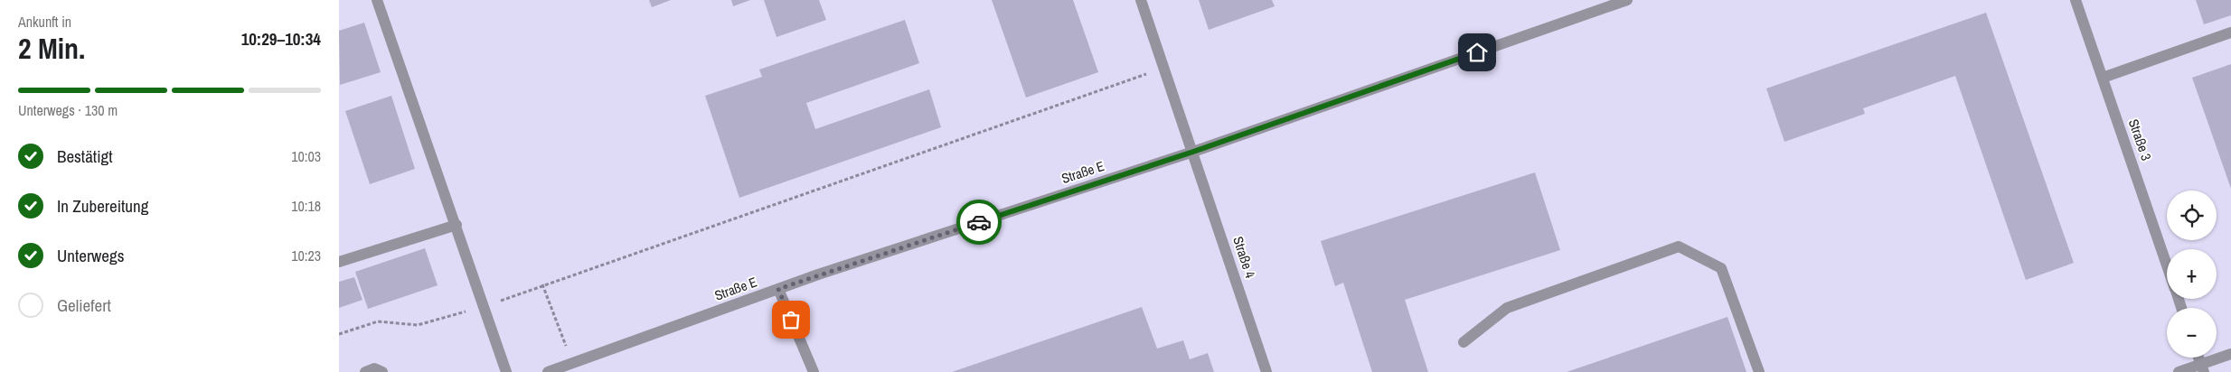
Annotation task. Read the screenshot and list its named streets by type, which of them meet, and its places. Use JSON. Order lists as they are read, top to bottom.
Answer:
{
  "streets": {
    "lane": ["Straße 3", "Straße E", "Straße 4"]
  },
  "crossings": [
    ["Straße E", "Straße 4"]
  ],
  "page": {
    "heading": ["2 Min.", "Ankunft in", "10:29–10:34"],
    "bar": "Unterwegs · 130 m",
    "list": [
      ["Bestätigt", "10:03"],
      ["In Zubereitung", "10:18"],
      ["Unterwegs", "10:23"],
      "Geliefert"
    ],
    "map_buttons": ["+", "−"]
  }
}
